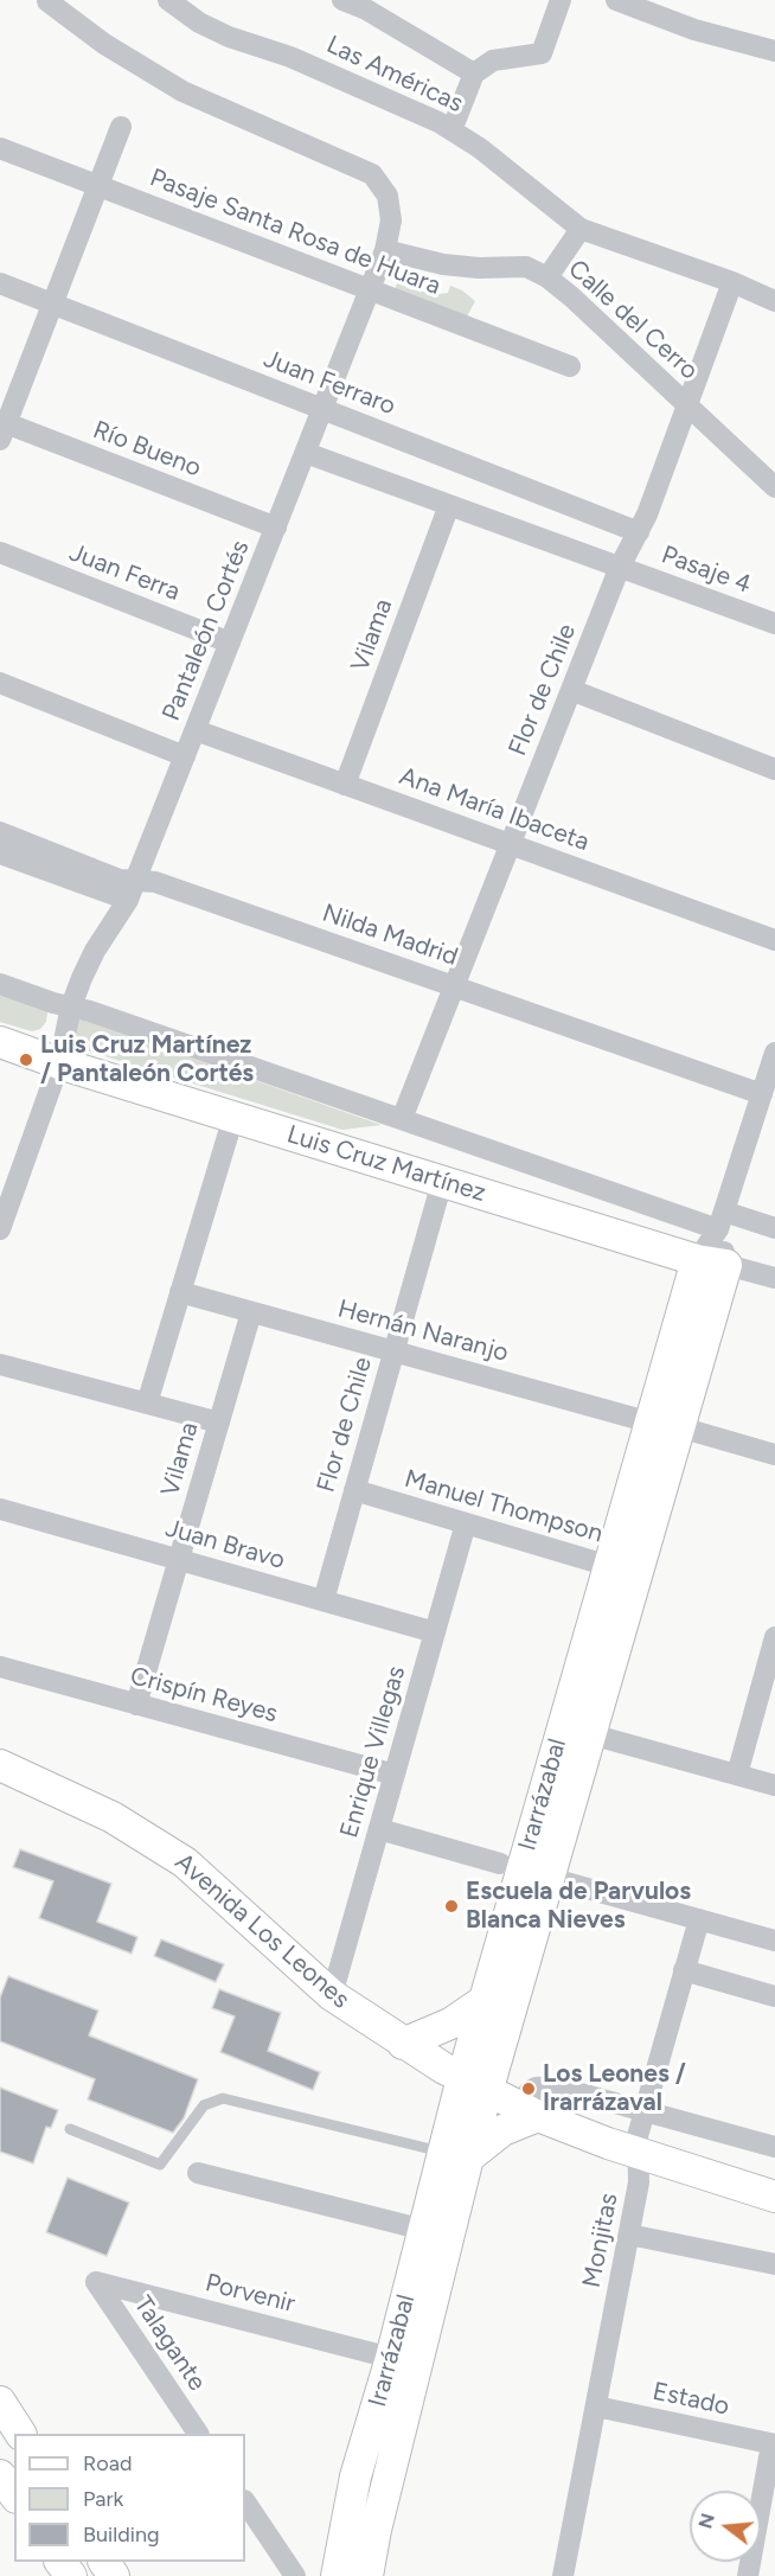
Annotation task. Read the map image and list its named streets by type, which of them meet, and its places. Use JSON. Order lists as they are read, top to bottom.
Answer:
{
  "streets": {
    "street": [
      "Las Américas",
      "Pasaje Santa Rosa de Huara",
      "Calle del Cerro",
      "Juan Ferraro",
      "Río Bueno",
      "Pasaje 4",
      "Juan Ferra",
      "Pantaleón Cortés",
      "Vilama",
      "Flor de Chile",
      "Ana María Ibaceta",
      "Nilda Madrid",
      "Luis Cruz Martínez",
      "Hernán Naranjo",
      "Manuel Thompson",
      "Juan Bravo",
      "Crispín Reyes",
      "Enrique Villegas",
      "Irarrázabal",
      "Avenida Los Leones",
      "Monjitas",
      "Porvenir",
      "Talagante",
      "Estado"
    ]
  },
  "crossings": [
    ["Las Américas", "Flor de Chile"],
    ["Pasaje Santa Rosa de Huara", "Pantaleón Cortés"],
    ["Calle del Cerro", "Pantaleón Cortés"],
    ["Calle del Cerro", "Flor de Chile"],
    ["Juan Ferraro", "Pantaleón Cortés"],
    ["Juan Ferraro", "Flor de Chile"],
    ["Río Bueno", "Pantaleón Cortés"],
    ["Pasaje 4", "Flor de Chile"],
    ["Juan Ferra", "Pantaleón Cortés"],
    ["Pantaleón Cortés", "Ana María Ibaceta"],
    ["Pantaleón Cortés", "Nilda Madrid"],
    ["Pantaleón Cortés", "Luis Cruz Martínez"],
    ["Vilama", "Ana María Ibaceta"],
    ["Vilama", "Luis Cruz Martínez"],
    ["Vilama", "Hernán Naranjo"],
    ["Vilama", "Juan Bravo"],
    ["Vilama", "Crispín Reyes"],
    ["Flor de Chile", "Ana María Ibaceta"],
    ["Flor de Chile", "Nilda Madrid"],
    ["Flor de Chile", "Luis Cruz Martínez"],
    ["Flor de Chile", "Hernán Naranjo"],
    ["Flor de Chile", "Manuel Thompson"],
    ["Flor de Chile", "Juan Bravo"],
    ["Nilda Madrid", "Irarrázabal"],
    ["Luis Cruz Martínez", "Irarrázabal"],
    ["Hernán Naranjo", "Irarrázabal"],
    ["Manuel Thompson", "Enrique Villegas"],
    ["Manuel Thompson", "Irarrázabal"],
    ["Juan Bravo", "Enrique Villegas"],
    ["Crispín Reyes", "Enrique Villegas"],
    ["Enrique Villegas", "Avenida Los Leones"],
    ["Irarrázabal", "Avenida Los Leones"],
    ["Irarrázabal", "Porvenir"],
    ["Avenida Los Leones", "Monjitas"],
    ["Monjitas", "Estado"],
    ["Porvenir", "Talagante"]
  ],
  "places": ["Luis Cruz Martínez / Pantaleón Cortés", "Escuela de Parvulos Blanca Nieves", "Los Leones / Irarrázaval"],
  "legend": ["Road", "Park", "Building"],
  "north": "left"
}
